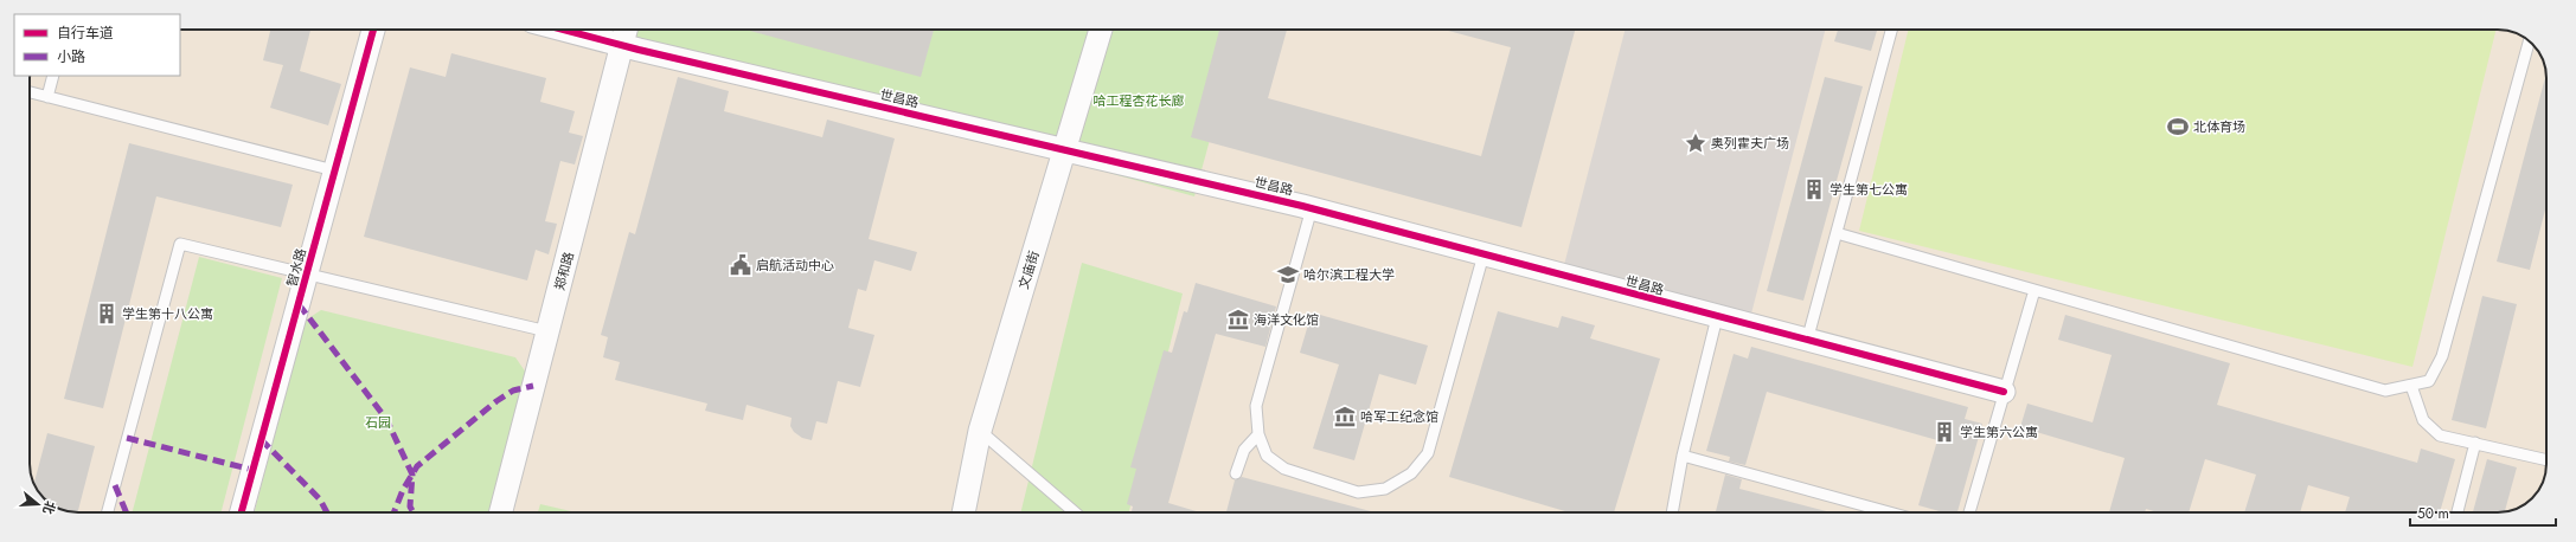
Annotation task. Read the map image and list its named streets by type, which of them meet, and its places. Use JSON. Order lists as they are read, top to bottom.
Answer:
{
  "streets": {
    "street": [
      "世昌路",
      "智水路",
      "文庙街",
      "郑和路"
    ]
  },
  "crossings": [
    ["世昌路", "文庙街"],
    ["世昌路", "郑和路"]
  ],
  "parks": ["哈工程杏花长廊", "石园"],
  "places": {
    "sports": ["北体育场"],
    "place": ["奥列霍夫广场"],
    "building": ["学生第七公寓", "学生第十八公寓", "学生第六公寓"],
    "public building": ["启航活动中心"],
    "school or university": ["哈尔滨工程大学"],
    "museum": ["海洋文化馆", "哈军工纪念馆"]
  },
  "legend": ["自行车道", "小路"],
  "scale_bar": "50 m",
  "north": "right"
}
